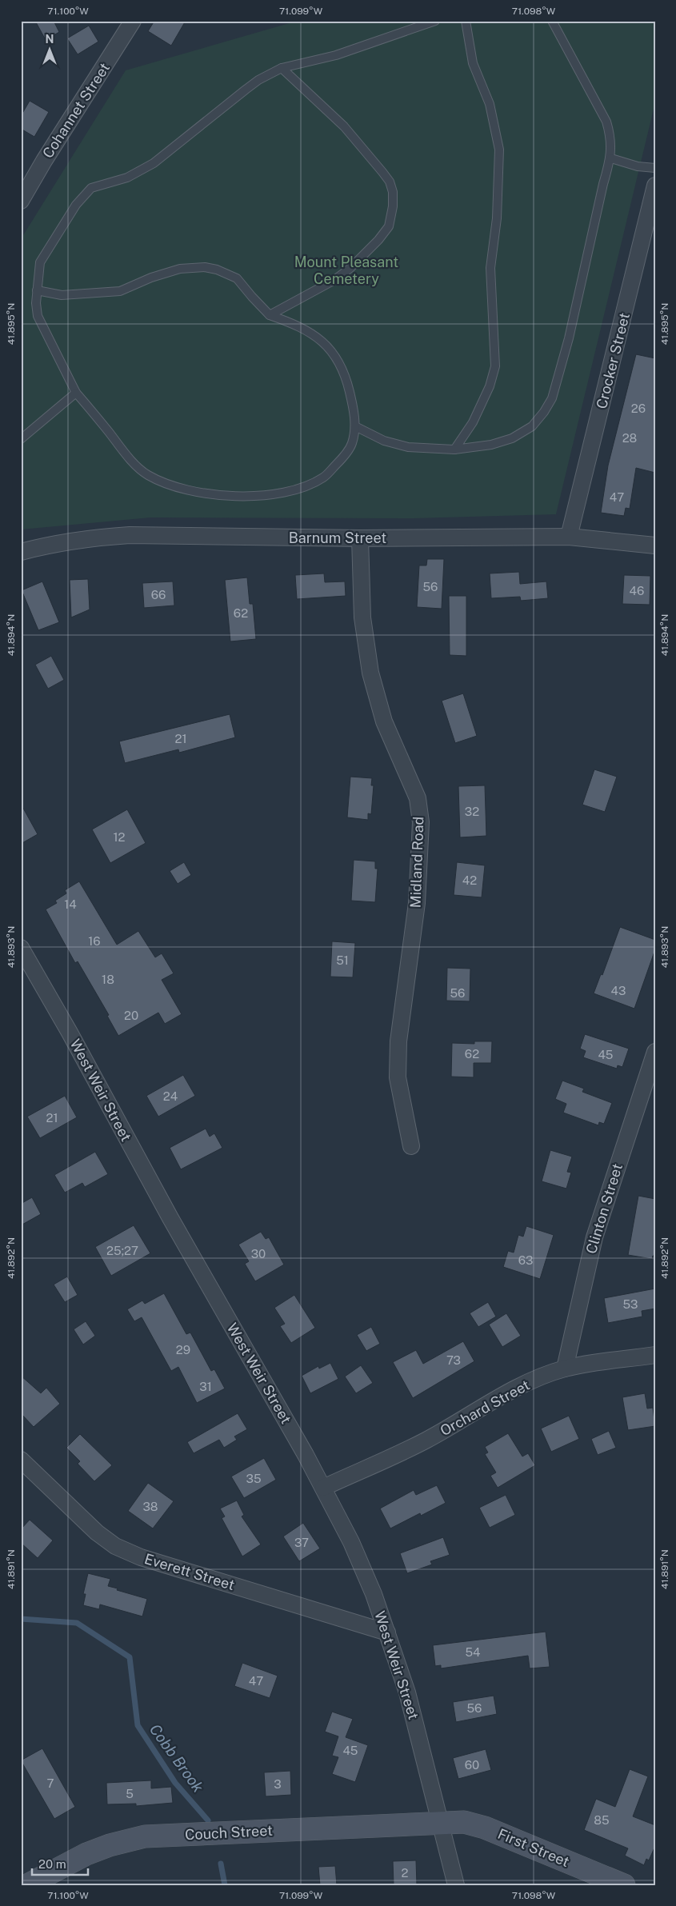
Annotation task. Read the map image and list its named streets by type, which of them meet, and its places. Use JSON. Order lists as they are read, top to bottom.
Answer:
{
  "streets": {
    "street": [
      "Cohannet Street",
      "Crocker Street",
      "Barnum Street",
      "Midland Road",
      "West Weir Street",
      "Clinton Street",
      "Orchard Street",
      "Everett Street",
      "Couch Street",
      "First Street"
    ]
  },
  "crossings": [
    ["Crocker Street", "Barnum Street"],
    ["Barnum Street", "Midland Road"],
    ["West Weir Street", "Orchard Street"],
    ["West Weir Street", "Everett Street"],
    ["West Weir Street", "Couch Street"],
    ["West Weir Street", "First Street"],
    ["Clinton Street", "Orchard Street"],
    ["Couch Street", "First Street"]
  ],
  "water": ["Cobb Brook"],
  "parks": ["Mount Pleasant Cemetery"],
  "house_numbers": [
    "26",
    "28",
    "47",
    "56",
    "46",
    "66",
    "62",
    "21",
    "32",
    "12",
    "42",
    "14",
    "16",
    "51",
    "18",
    "43",
    "56",
    "20",
    "62",
    "45",
    "24",
    "21",
    "25;27",
    "30",
    "63",
    "53",
    "29",
    "73",
    "31",
    "35",
    "38",
    "37",
    "54",
    "47",
    "56",
    "45",
    "60",
    "7",
    "3",
    "5",
    "85",
    "2"
  ],
  "scale_bar": "20 m",
  "north": "top",
  "coordinates": [
    "71.100°W",
    "71.099°W",
    "71.098°W",
    "41.895°N",
    "41.894°N",
    "41.893°N",
    "41.892°N",
    "41.891°N"
  ]
}
